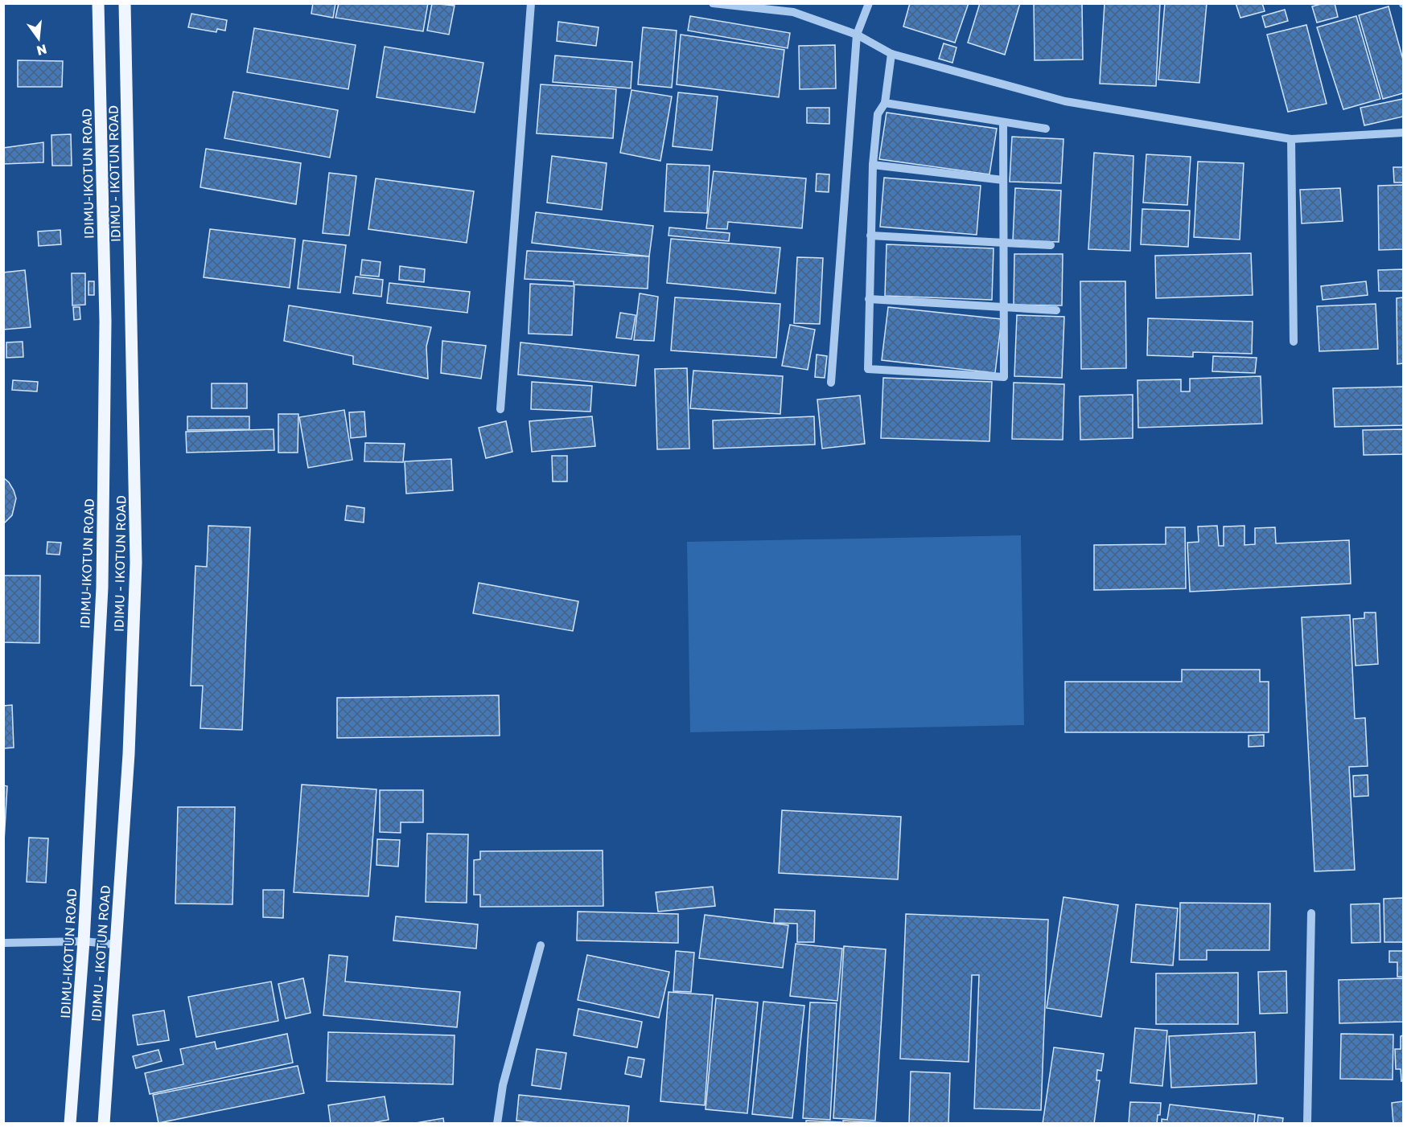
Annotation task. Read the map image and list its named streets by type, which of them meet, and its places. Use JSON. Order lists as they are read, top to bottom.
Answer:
{
  "streets": {
    "main road": ["IDIMU-IKOTUN ROAD", "IDIMU - IKOTUN ROAD"]
  },
  "north": "bottom"
}
